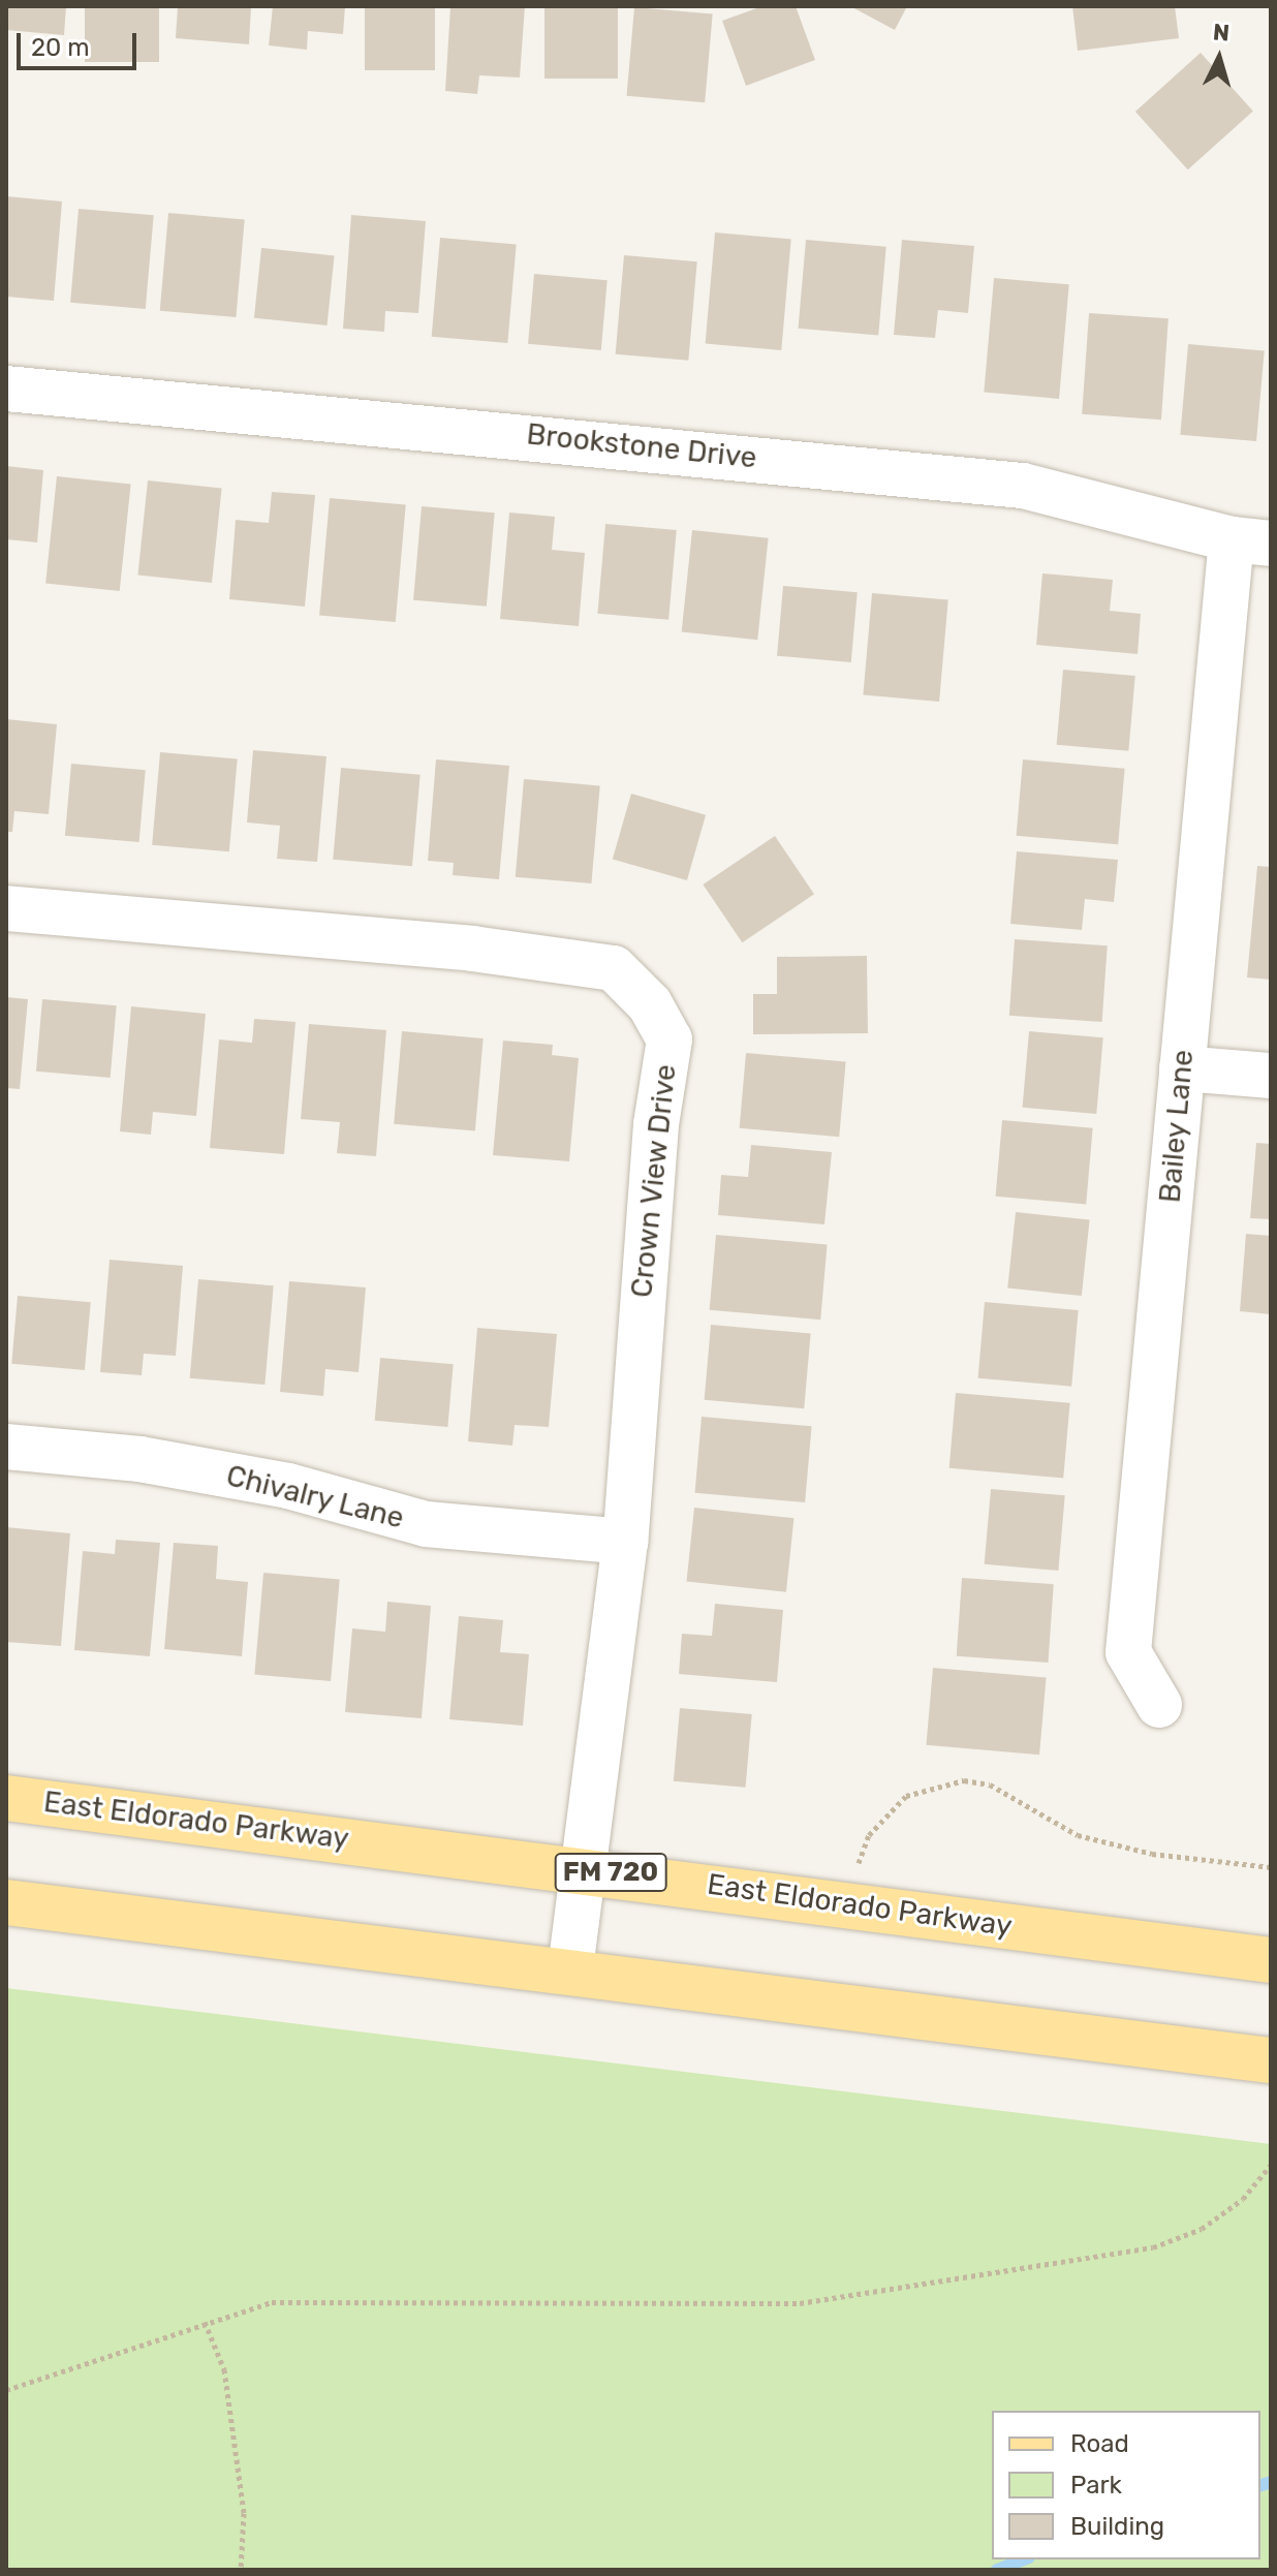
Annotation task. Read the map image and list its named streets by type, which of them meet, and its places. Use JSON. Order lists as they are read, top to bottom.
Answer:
{
  "streets": {
    "main road": ["East Eldorado Parkway", "FM 720"],
    "street": [
      "Brookstone Drive",
      "Bailey Lane",
      "Crown View Drive",
      "Chivalry Lane"
    ]
  },
  "crossings": [
    ["Brookstone Drive", "Bailey Lane"],
    ["Crown View Drive", "Chivalry Lane"],
    ["Crown View Drive", "East Eldorado Parkway"]
  ],
  "legend": ["Road", "Park", "Building"],
  "scale_bar": "20 m",
  "north": "top"
}
